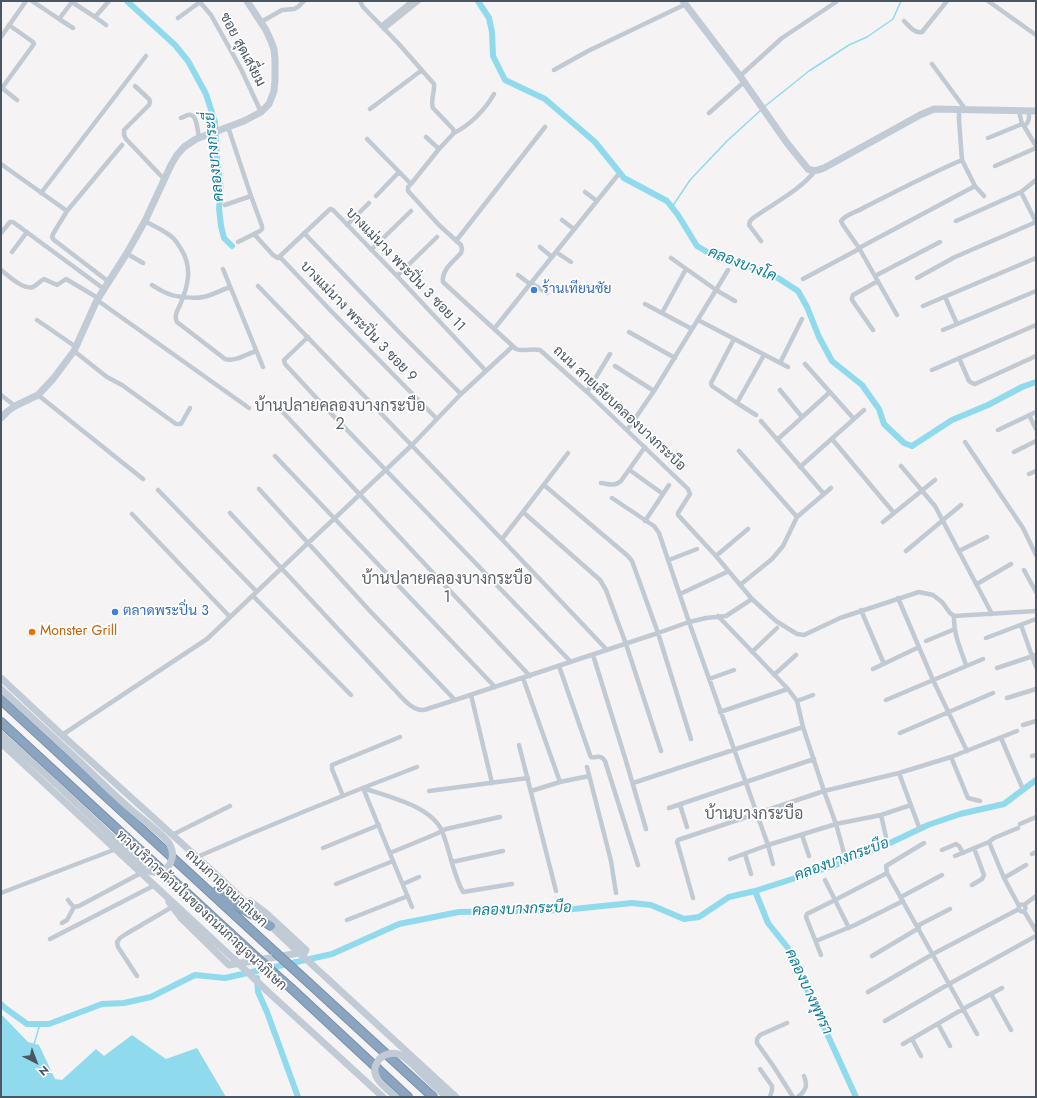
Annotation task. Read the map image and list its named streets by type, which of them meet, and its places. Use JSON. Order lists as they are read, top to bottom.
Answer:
{
  "streets": {
    "highway": ["ถนนกาญจนาภิเษก"],
    "main road": ["ทางบริการด้านในของถนนกาญจนาภิเษก"],
    "street": [
      "ซอย สุดเสงี่ยม",
      "บางแม่นาง พระปิ่น 3 ซอย 11",
      "บางแม่นาง พระปิ่น 3 ซอย 9",
      "ถนน สายเลียบคลองบางกระบือ"
    ]
  },
  "crossings": [
    ["บางแม่นาง พระปิ่น 3 ซอย 11", "บางแม่นาง พระปิ่น 3 ซอย 9"]
  ],
  "districts": ["บ้านปลายคลองบางกระบือ 2", "บ้านปลายคลองบางกระบือ 1", "บ้านบางกระบือ"],
  "water": [
    "คลองบางกระยี่",
    "คลองบางโค",
    "คลองบางกระบือ",
    "คลองบางพุทรา"
  ],
  "places": ["ร้านเทียนชัย", "ตลาดพระปิ่น 3", "Monster Grill"],
  "north": "bottom right"
}
